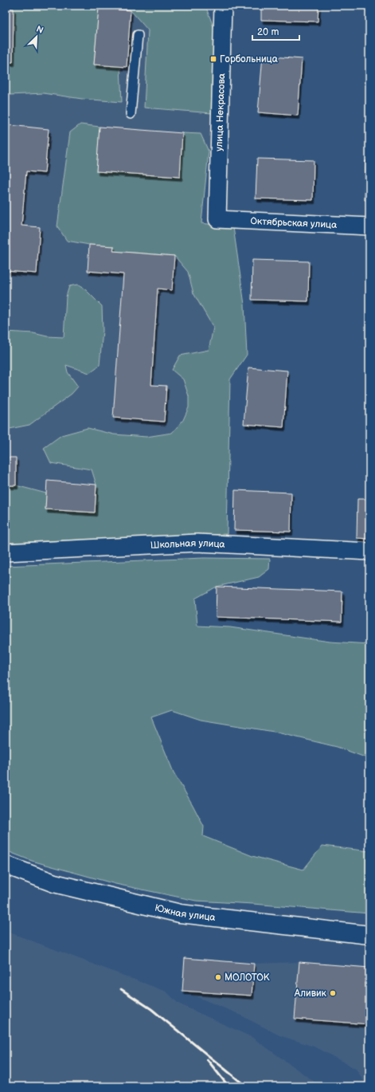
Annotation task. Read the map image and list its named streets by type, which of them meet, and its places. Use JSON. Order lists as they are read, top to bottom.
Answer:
{
  "streets": {
    "main road": ["Южная улица"],
    "street": ["улица Некрасова", "Октябрьская улица", "Школьная улица"]
  },
  "crossings": [
    ["улица Некрасова", "Октябрьская улица"]
  ],
  "places": {
    "transit": ["Горбольница"],
    "other": ["МОЛОТОК", "Аливик"]
  },
  "scale_bar": "20 m",
  "north": "top right"
}
